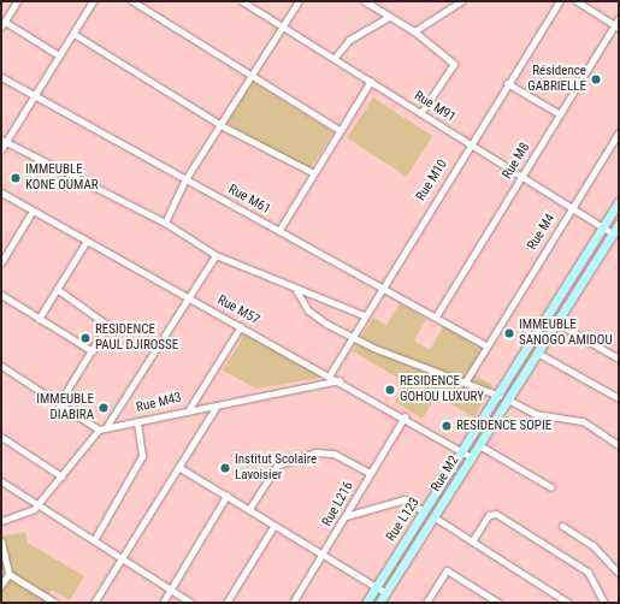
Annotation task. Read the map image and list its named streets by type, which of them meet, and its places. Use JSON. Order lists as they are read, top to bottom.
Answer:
{
  "streets": {
    "main road": ["Rue M2", "Rue L123"],
    "street": [
      "Rue M91",
      "Rue M8",
      "Rue M10",
      "Rue M61",
      "Rue M4",
      "Rue M57",
      "Rue M43",
      "Rue L216"
    ]
  },
  "crossings": [
    ["Rue M91", "Rue M8"],
    ["Rue M91", "Rue M10"],
    ["Rue M91", "Rue M4"],
    ["Rue M91", "Rue M2"],
    ["Rue M91", "Rue L123"],
    ["Rue M8", "Rue M61"],
    ["Rue M10", "Rue M61"],
    ["Rue M10", "Rue M57"],
    ["Rue M61", "Rue M4"],
    ["Rue M57", "Rue M43"],
    ["Rue M57", "Rue M2"],
    ["Rue M57", "Rue L216"],
    ["Rue M57", "Rue L123"]
  ],
  "places": [
    "Résidence GABRIELLE",
    "IMMEUBLE KONE OUMAR",
    "IMMEUBLE SANOGO AMIDOU",
    "RESIDENCE PAUL DJIROSSE",
    "RESIDENCE GOHOU LUXURY",
    "IMMEUBLE DIABIRA",
    "RESIDENCE SOPIE",
    "Institut Scolaire Lavoisier"
  ]
}
